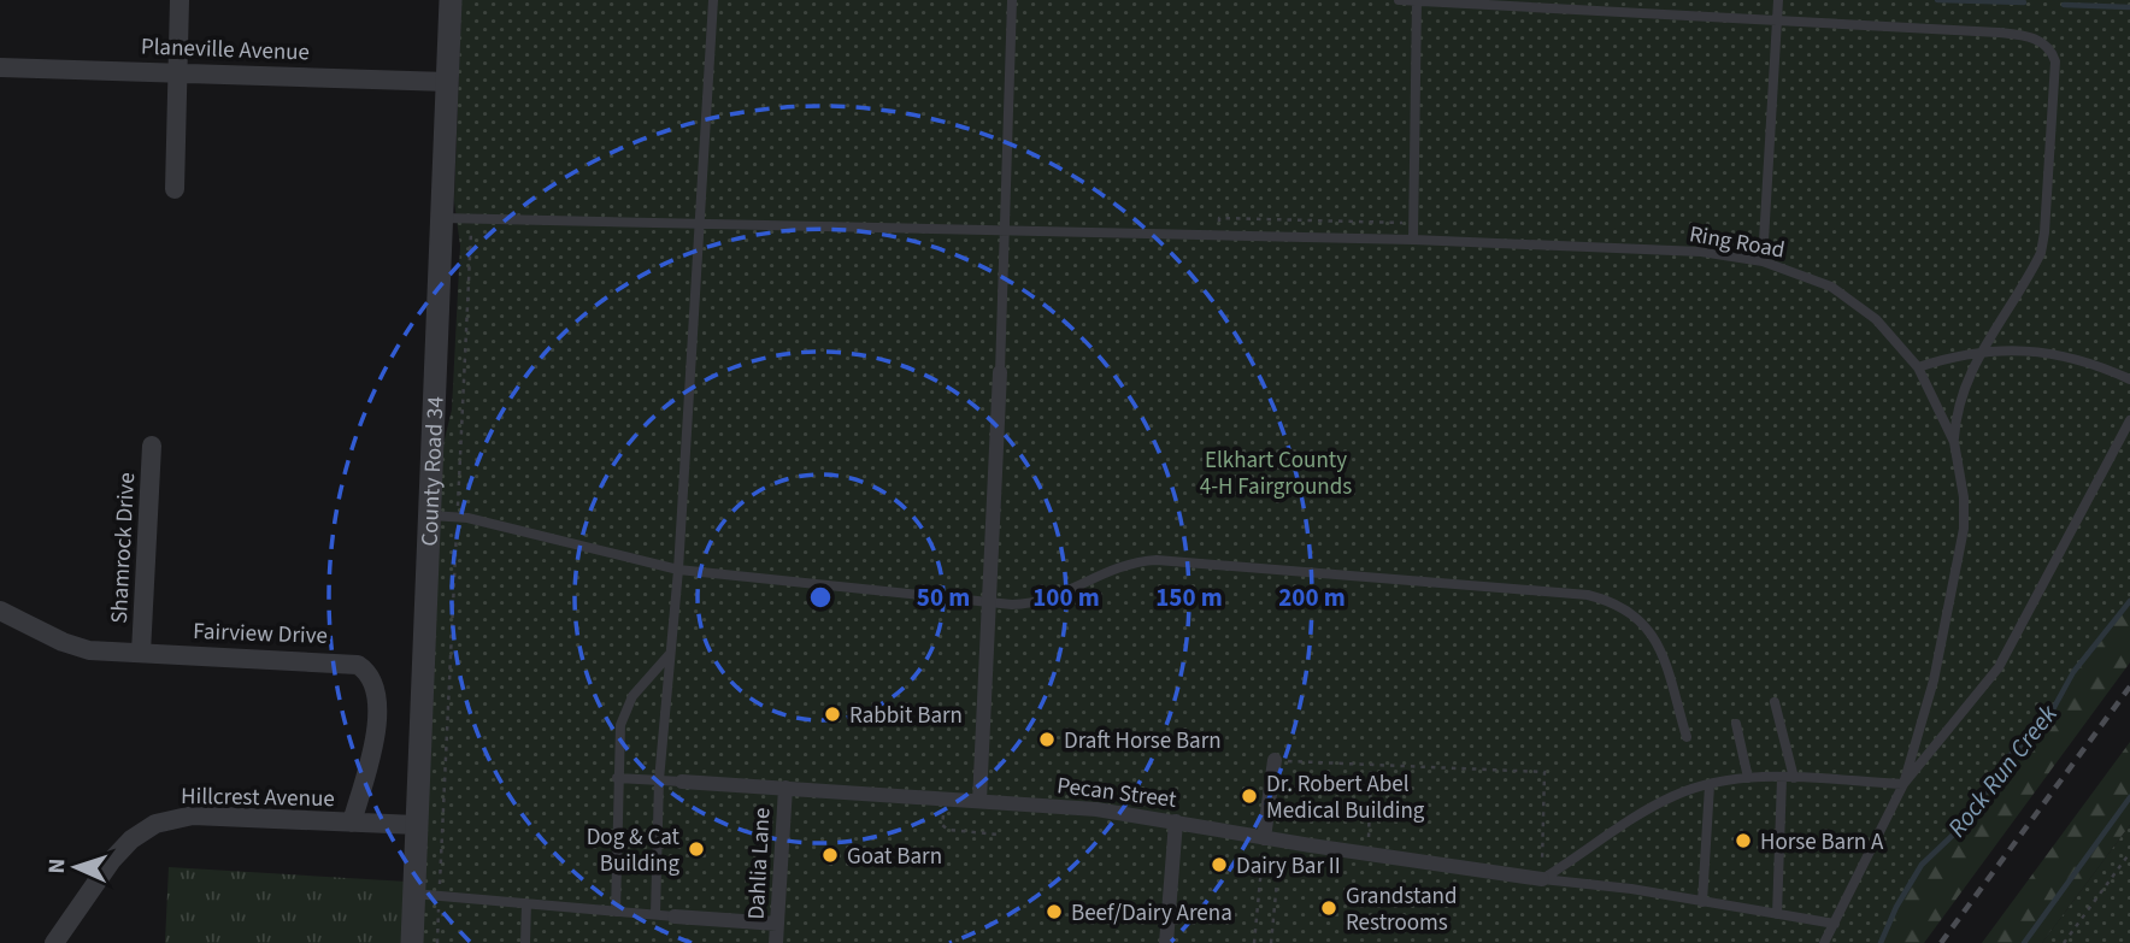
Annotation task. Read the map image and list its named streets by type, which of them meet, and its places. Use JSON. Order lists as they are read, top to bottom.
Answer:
{
  "streets": {
    "street": [
      "Planeville Avenue",
      "County Road 34",
      "Shamrock Drive",
      "Fairview Drive",
      "Pecan Street",
      "Hillcrest Avenue",
      "Dahlia Lane"
    ],
    "lane": ["Ring Road"]
  },
  "crossings": [
    ["Planeville Avenue", "County Road 34"],
    ["Ring Road", "County Road 34"],
    ["County Road 34", "Hillcrest Avenue"],
    ["Shamrock Drive", "Fairview Drive"],
    ["Fairview Drive", "Hillcrest Avenue"],
    ["Pecan Street", "Dahlia Lane"]
  ],
  "water": ["Rock Run Creek"],
  "parks": ["Elkhart County 4-H Fairgrounds"],
  "places": [
    "Rabbit Barn",
    "Draft Horse Barn",
    "Dr. Robert Abel Medical Building",
    "Horse Barn A",
    "Dog & Cat Building",
    "Goat Barn",
    "Dairy Bar II",
    "Grandstand Restrooms",
    "Beef/Dairy Arena"
  ],
  "north": "left",
  "rings": [
    "50 m",
    "100 m",
    "150 m",
    "200 m"
  ]
}
